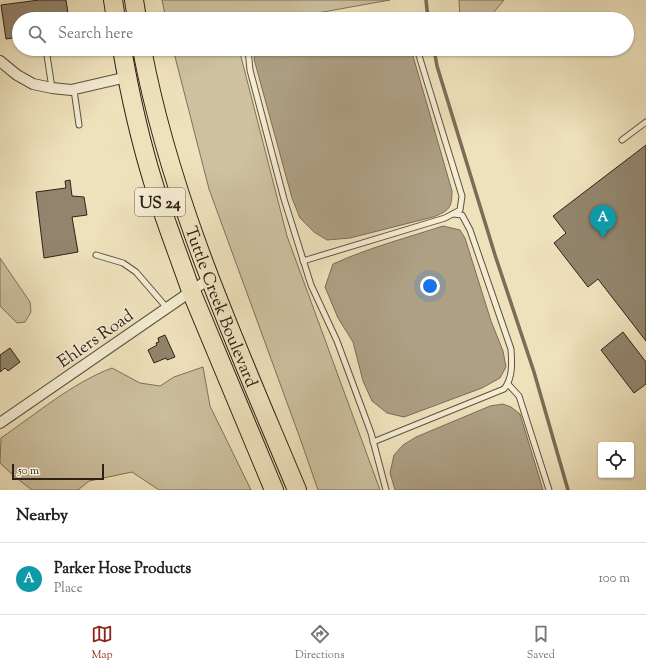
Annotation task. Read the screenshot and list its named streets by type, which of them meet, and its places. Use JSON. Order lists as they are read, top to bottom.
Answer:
{
  "streets": {
    "highway": ["US 24", "Tuttle Creek Boulevard"],
    "street": ["Ehlers Road"]
  },
  "crossings": [
    ["Tuttle Creek Boulevard", "Ehlers Road"]
  ],
  "scale_bar": "50 m",
  "page": {
    "search": "Search here",
    "pins": "A",
    "scale": "50 m",
    "heading": "Nearby",
    "list": [
      {
        "mark": "A",
        "name": "Parker Hose Products",
        "note": "Place",
        "value": "100 m"
      }
    ],
    "nav": ["Map", "Directions", "Saved"]
  }
}
